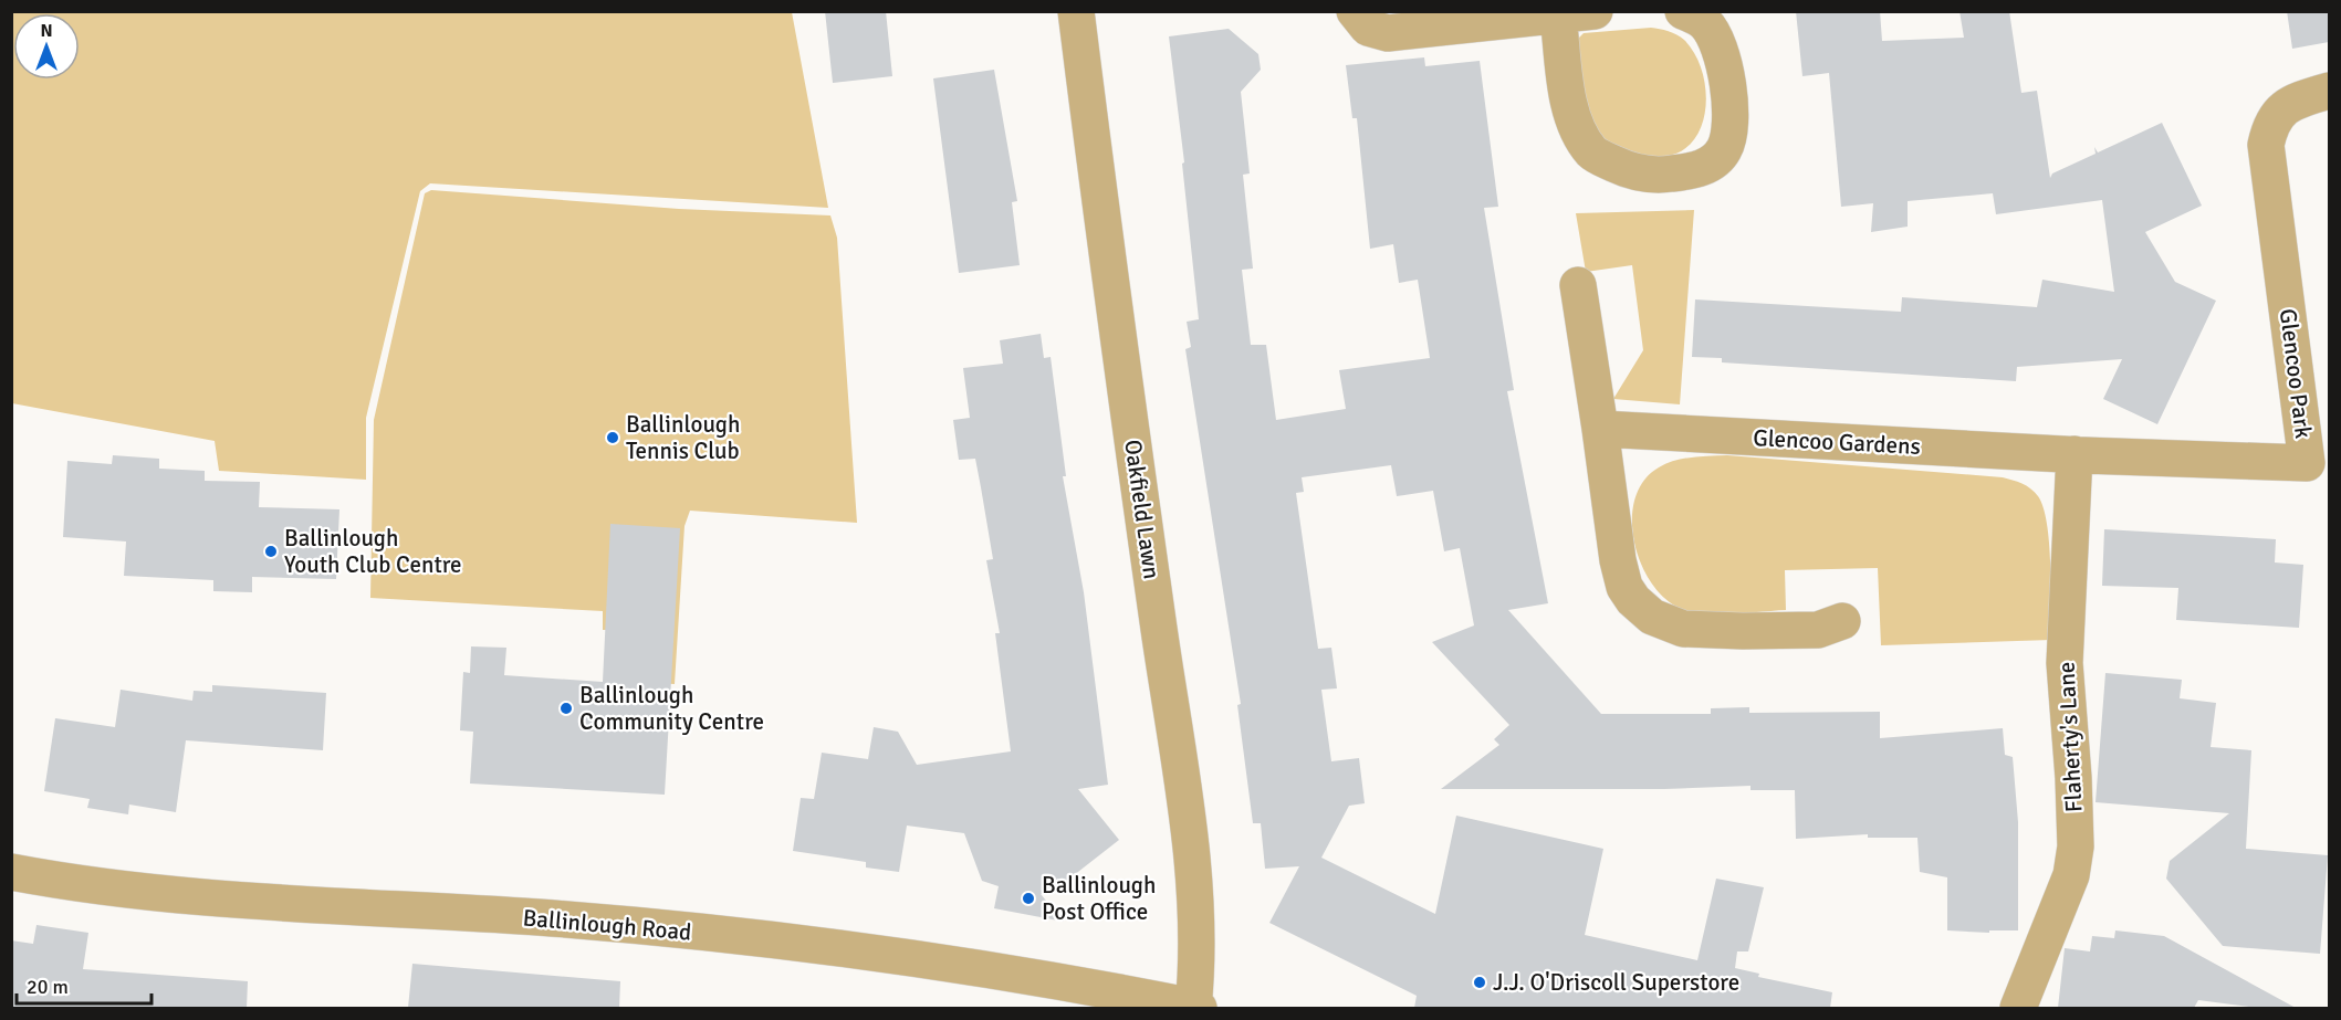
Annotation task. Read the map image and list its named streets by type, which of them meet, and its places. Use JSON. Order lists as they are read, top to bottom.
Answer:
{
  "streets": {
    "street": [
      "Glencoo Park",
      "Glencoo Gardens",
      "Oakfield Lawn",
      "Flaherty's Lane",
      "Ballinlough Road"
    ]
  },
  "crossings": [
    ["Glencoo Park", "Glencoo Gardens"],
    ["Glencoo Park", "Flaherty's Lane"],
    ["Glencoo Gardens", "Flaherty's Lane"],
    ["Oakfield Lawn", "Ballinlough Road"]
  ],
  "places": [
    "Ballinlough Tennis Club",
    "Ballinlough Youth Club Centre",
    "Ballinlough Community Centre",
    "Ballinlough Post Office",
    "J.J. O'Driscoll Superstore"
  ],
  "scale_bar": "20 m",
  "north": "top"
}
